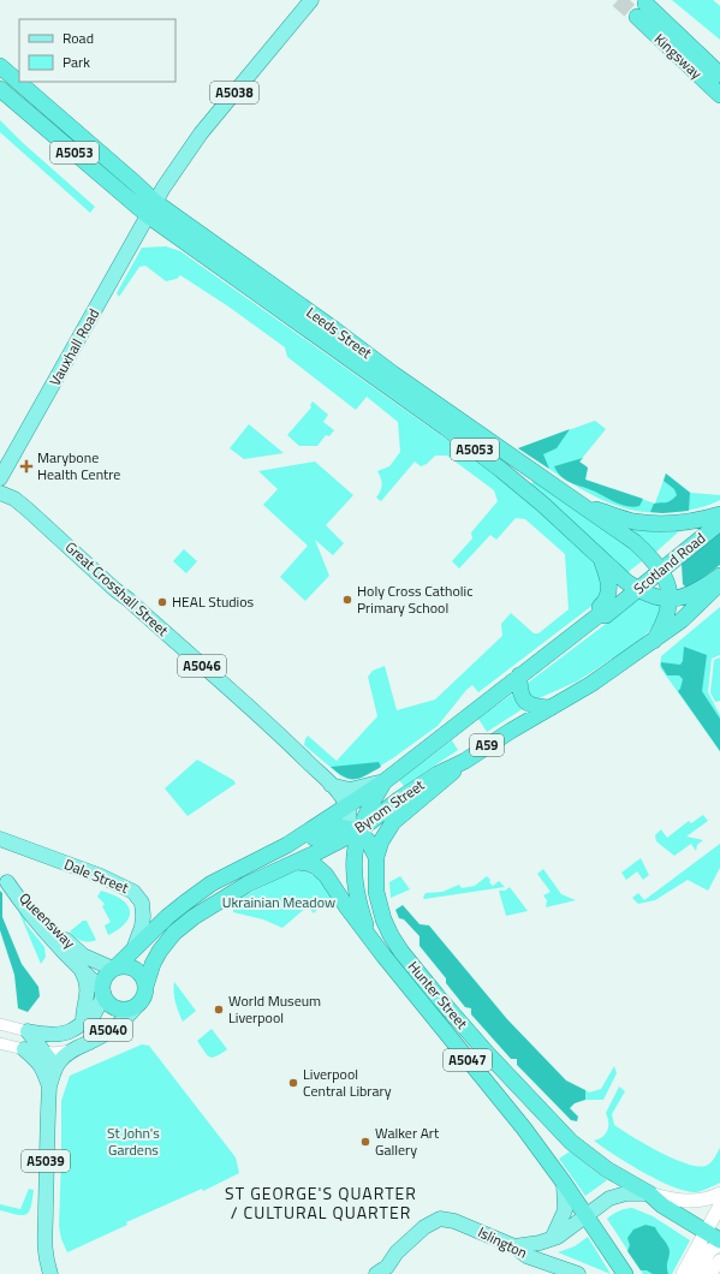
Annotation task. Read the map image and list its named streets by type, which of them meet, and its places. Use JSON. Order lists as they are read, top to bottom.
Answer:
{
  "streets": {
    "highway": [
      "Kingsway",
      "A5053",
      "Leeds Street",
      "Scotland Road",
      "A59",
      "Byrom Street",
      "Hunter Street",
      "A5047"
    ],
    "main road": [
      "A5038",
      "Vauxhall Road",
      "Great Crosshall Street",
      "A5046",
      "Dale Street",
      "Queensway",
      "A5040",
      "A5039",
      "Islington"
    ]
  },
  "crossings": [
    ["Leeds Street", "Vauxhall Road"],
    ["Leeds Street", "Scotland Road"],
    ["Leeds Street", "A59"],
    ["Leeds Street", "Byrom Street"],
    ["Scotland Road", "Byrom Street"],
    ["Great Crosshall Street", "Byrom Street"],
    ["A59", "Byrom Street"],
    ["Byrom Street", "Dale Street"],
    ["Byrom Street", "Queensway"],
    ["Byrom Street", "Hunter Street"],
    ["Byrom Street", "A5040"],
    ["Byrom Street", "A5047"],
    ["Queensway", "A5040"],
    ["Hunter Street", "A5047"],
    ["A5040", "A5039"]
  ],
  "districts": ["ST GEORGE'S QUARTER / CULTURAL QUARTER"],
  "parks": ["Ukrainian Meadow", "St John's Gardens"],
  "places": {
    "health": ["Marybone Health Centre"],
    "other": [
      "Holy Cross Catholic Primary School",
      "HEAL Studios",
      "World Museum Liverpool",
      "Liverpool Central Library",
      "Walker Art Gallery"
    ]
  },
  "legend": ["Road", "Park"]
}
